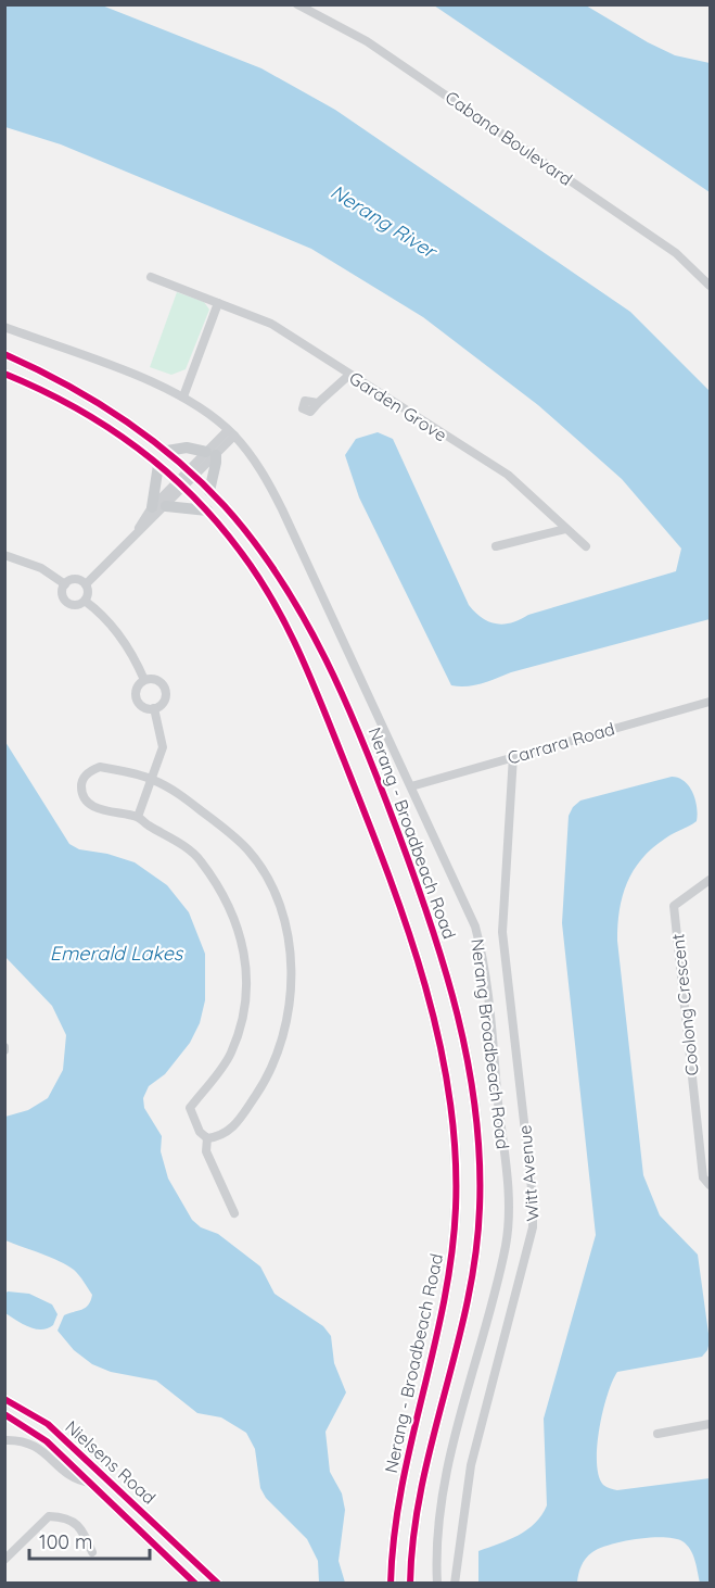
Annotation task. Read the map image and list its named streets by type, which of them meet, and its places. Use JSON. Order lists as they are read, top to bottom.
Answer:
{
  "streets": {
    "main road": ["Nerang - Broadbeach Road", "Nielsens Road"],
    "street": [
      "Cabana Boulevard",
      "Garden Grove",
      "Carrara Road",
      "Coolong Crescent",
      "Nerang Broadbeach Road",
      "Witt Avenue"
    ]
  },
  "crossings": [
    ["Carrara Road", "Nerang Broadbeach Road"],
    ["Carrara Road", "Witt Avenue"]
  ],
  "water": ["Nerang River", "Emerald Lakes"],
  "scale_bar": "100 m"
}
